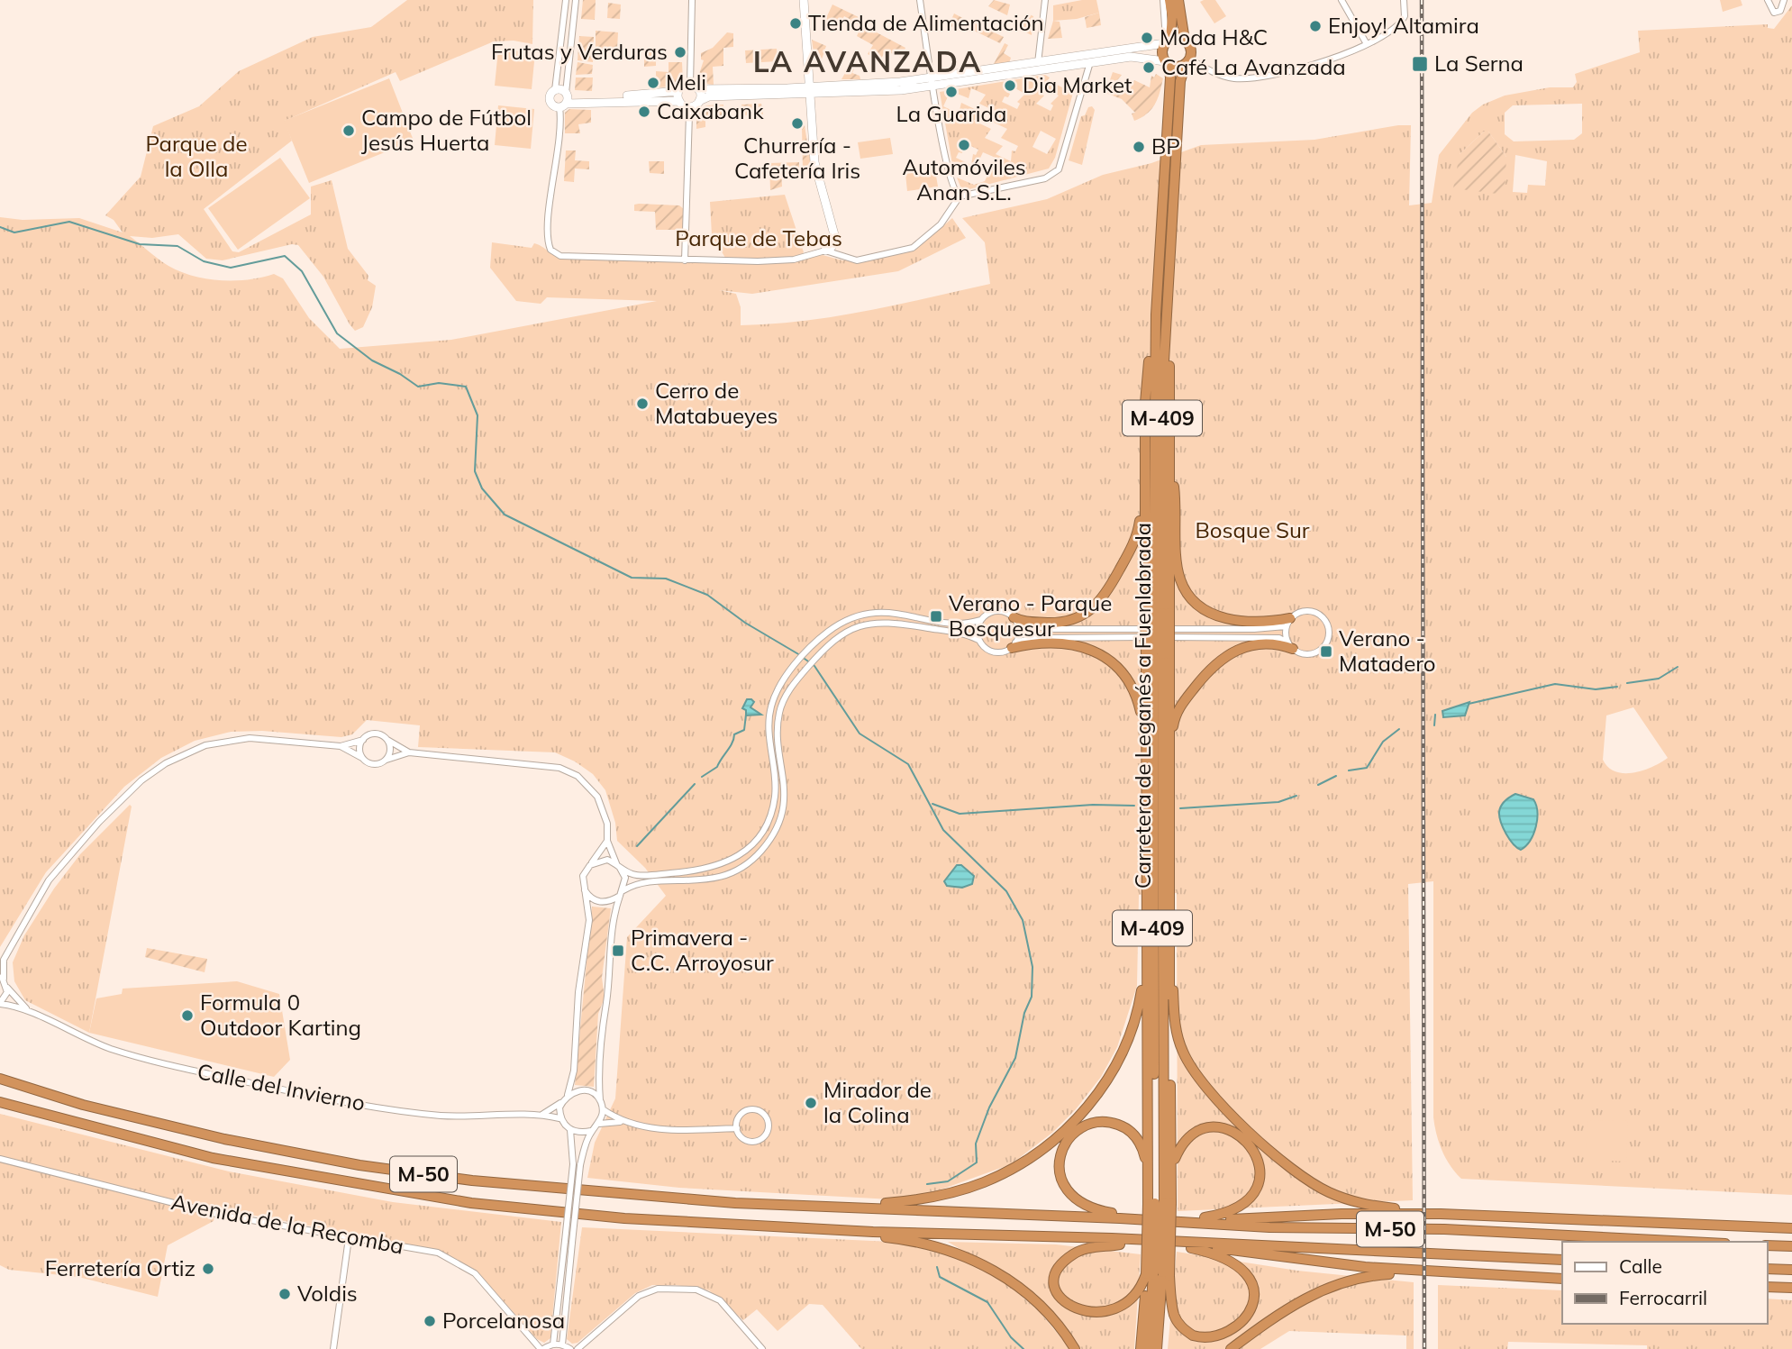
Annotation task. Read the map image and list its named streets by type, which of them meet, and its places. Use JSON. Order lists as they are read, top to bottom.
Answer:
{
  "streets": {
    "highway": ["M-409", "Carretera de Leganés a Fuenlabrada", "M-50"],
    "street": ["Calle del Invierno", "Avenida de la Recomba"]
  },
  "crossings": [
    ["M-409", "Carretera de Leganés a Fuenlabrada"]
  ],
  "districts": ["LA AVANZADA"],
  "parks": ["Parque de la Olla", "Parque de Tebas", "Bosque Sur"],
  "places": {
    "other": [
      "Tienda de Alimentación",
      "Enjoy! Altamira",
      "Moda H&C",
      "Frutas y Verduras",
      "Café La Avanzada",
      "Meli",
      "Dia Market",
      "La Guarida",
      "Caixabank",
      "Churrería - Cafetería Iris",
      "Campo de Fútbol Jesús Huerta",
      "Automóviles Anan S.L.",
      "BP",
      "Cerro de Matabueyes",
      "Formula 0 Outdoor Karting",
      "Mirador de la Colina",
      "Ferretería Ortiz",
      "Voldis",
      "Porcelanosa"
    ],
    "transit": [
      "La Serna",
      "Verano - Parque Bosquesur",
      "Verano - Matadero",
      "Primavera - C.C. Arroyosur"
    ]
  },
  "legend": ["Calle", "Ferrocarril"]
}
